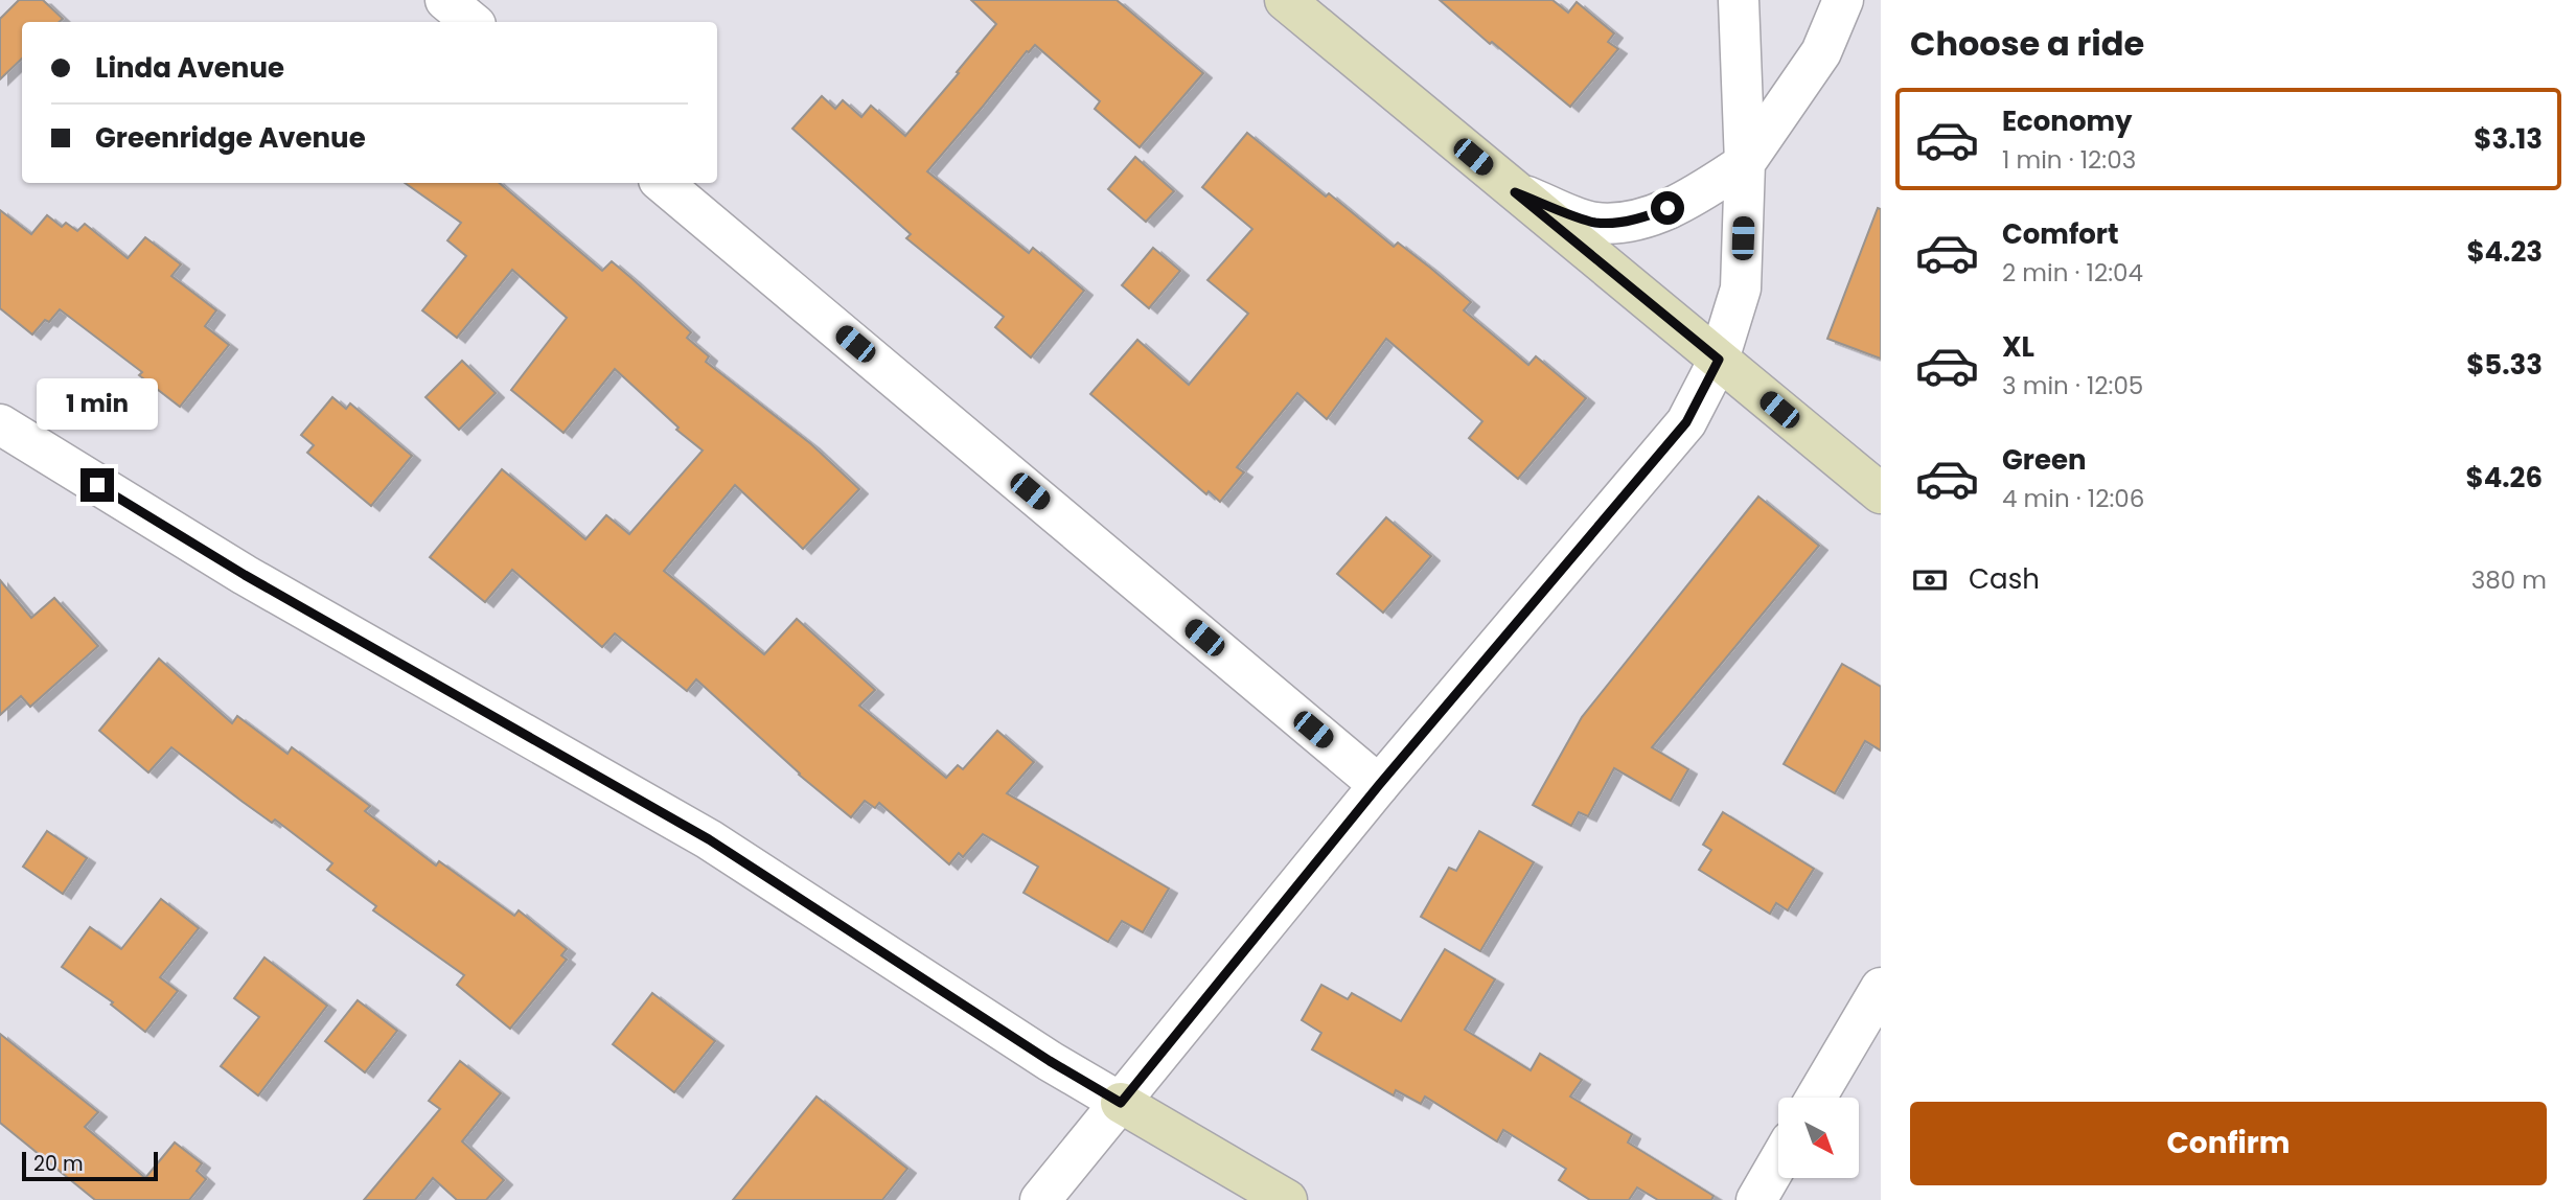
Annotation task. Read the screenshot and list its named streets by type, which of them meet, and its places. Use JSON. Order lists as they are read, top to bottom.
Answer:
{
  "scale_bar": "20 m",
  "north": "bottom right",
  "page": {
    "heading": "Choose a ride",
    "banner": ["Linda Avenue", "Greenridge Avenue"],
    "list": [
      {
        "name": "Economy",
        "note": "1 min · 12:03",
        "value": "$3.13"
      },
      {
        "name": "Comfort",
        "note": "2 min · 12:04",
        "value": "$4.23"
      },
      {
        "name": "XL",
        "note": "3 min · 12:05",
        "value": "$5.33"
      },
      {
        "name": "Green",
        "note": "4 min · 12:06",
        "value": "$4.26"
      }
    ],
    "bubble": "1 min",
    "pay": ["Cash", "380 m"],
    "buttons": "Confirm",
    "scale": "20 m"
  }
}
